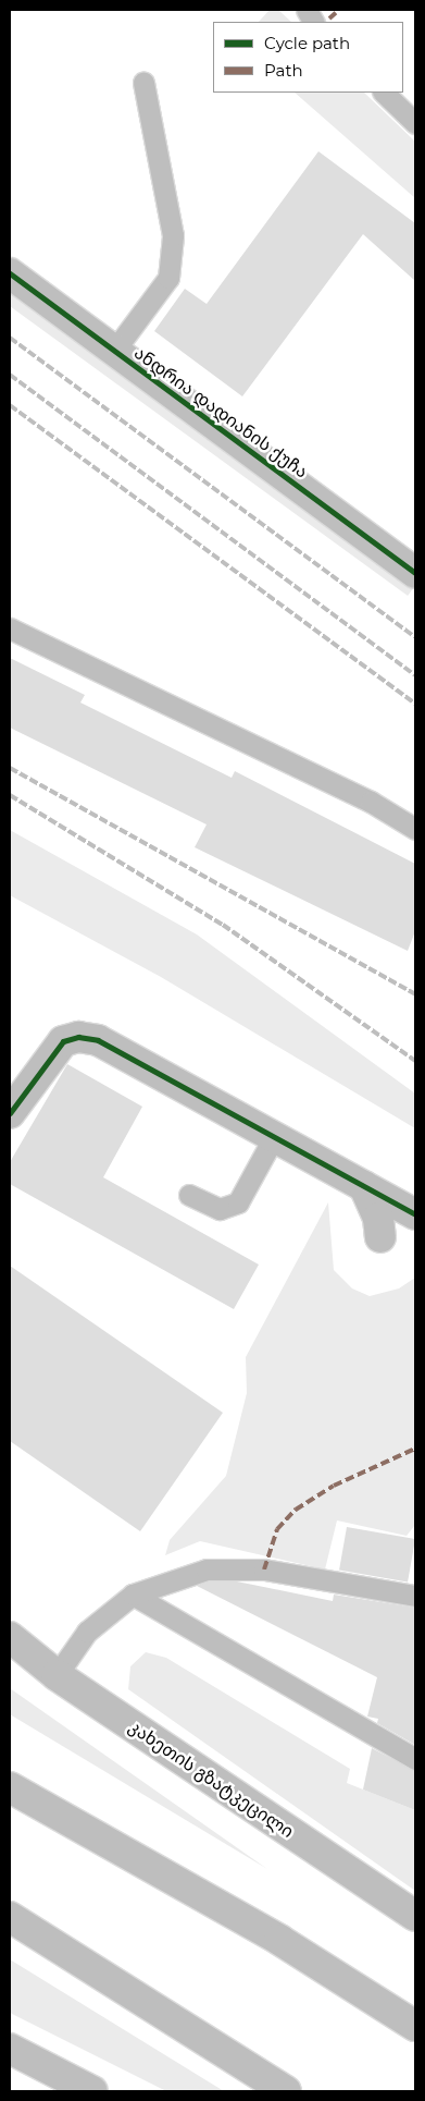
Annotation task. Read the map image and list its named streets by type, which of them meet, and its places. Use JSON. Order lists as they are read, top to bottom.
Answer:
{
  "streets": {
    "main road": ["ანდრია დადიანის ქუჩა", "კახეთის გზატკეცილი"]
  },
  "legend": ["Cycle path", "Path"]
}
